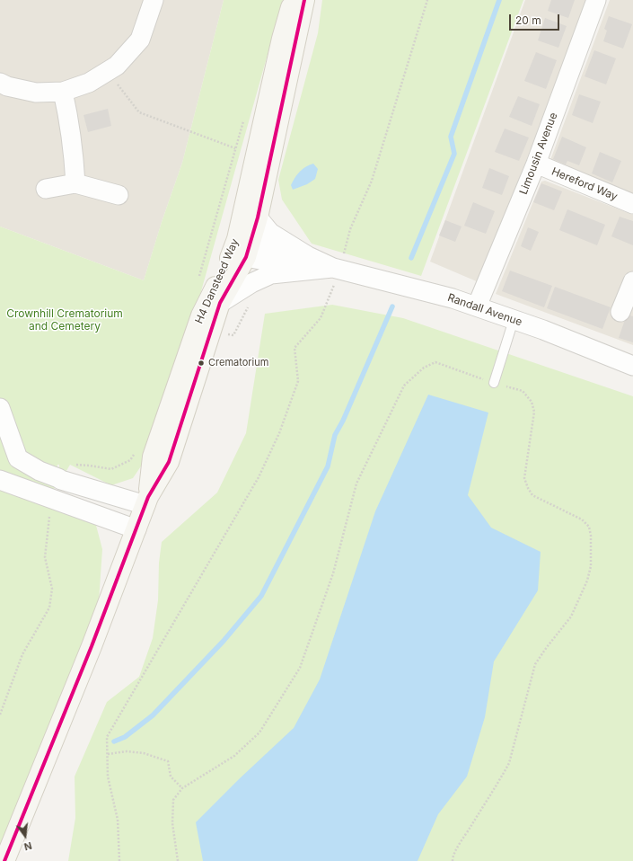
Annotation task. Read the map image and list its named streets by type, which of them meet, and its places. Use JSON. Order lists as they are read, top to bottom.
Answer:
{
  "streets": {
    "street": [
      "Limousin Avenue",
      "Hereford Way",
      "H4 Dansteed Way",
      "Randall Avenue"
    ]
  },
  "crossings": [
    ["Limousin Avenue", "Hereford Way"],
    ["Limousin Avenue", "Randall Avenue"],
    ["H4 Dansteed Way", "Randall Avenue"]
  ],
  "parks": ["Crownhill Crematorium and Cemetery"],
  "places": ["Crematorium"],
  "scale_bar": "20 m",
  "north": "bottom"
}
